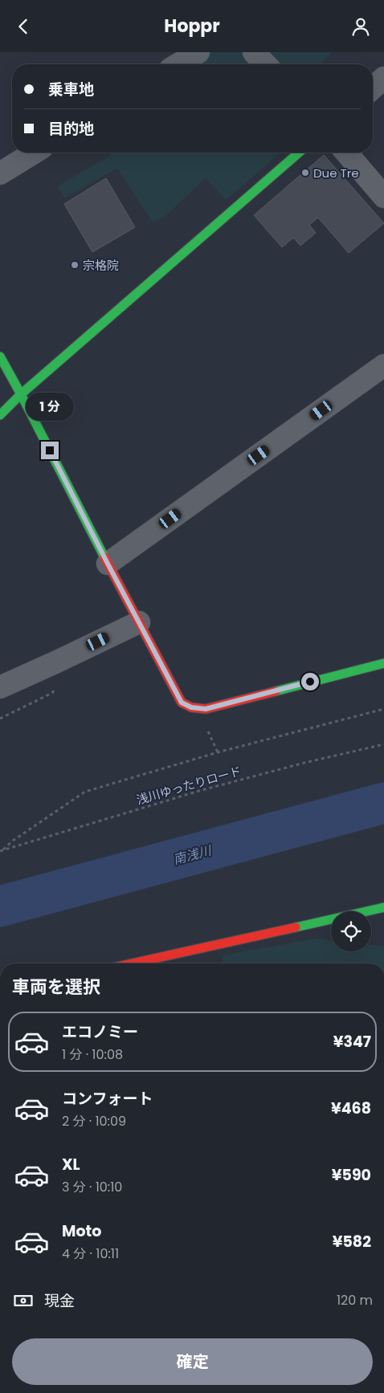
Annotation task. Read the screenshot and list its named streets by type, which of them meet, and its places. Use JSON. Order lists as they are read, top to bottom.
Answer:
{
  "streets": {
    "path": ["浅川ゆったりロード"]
  },
  "water": ["南浅川"],
  "places": ["Due Tre", "宗格院"],
  "page": {
    "header": "Hoppr",
    "banner": ["乗車地", "目的地"],
    "bubble": "1 分",
    "heading": "車両を選択",
    "list": [
      {
        "name": "エコノミー",
        "note": "1 分 · 10:08",
        "value": "¥347"
      },
      {
        "name": "コンフォート",
        "note": "2 分 · 10:09",
        "value": "¥468"
      },
      {
        "name": "XL",
        "note": "3 分 · 10:10",
        "value": "¥590"
      },
      {
        "name": "Moto",
        "note": "4 分 · 10:11",
        "value": "¥582"
      }
    ],
    "pay": ["現金", "120 m"],
    "buttons": "確定"
  }
}
